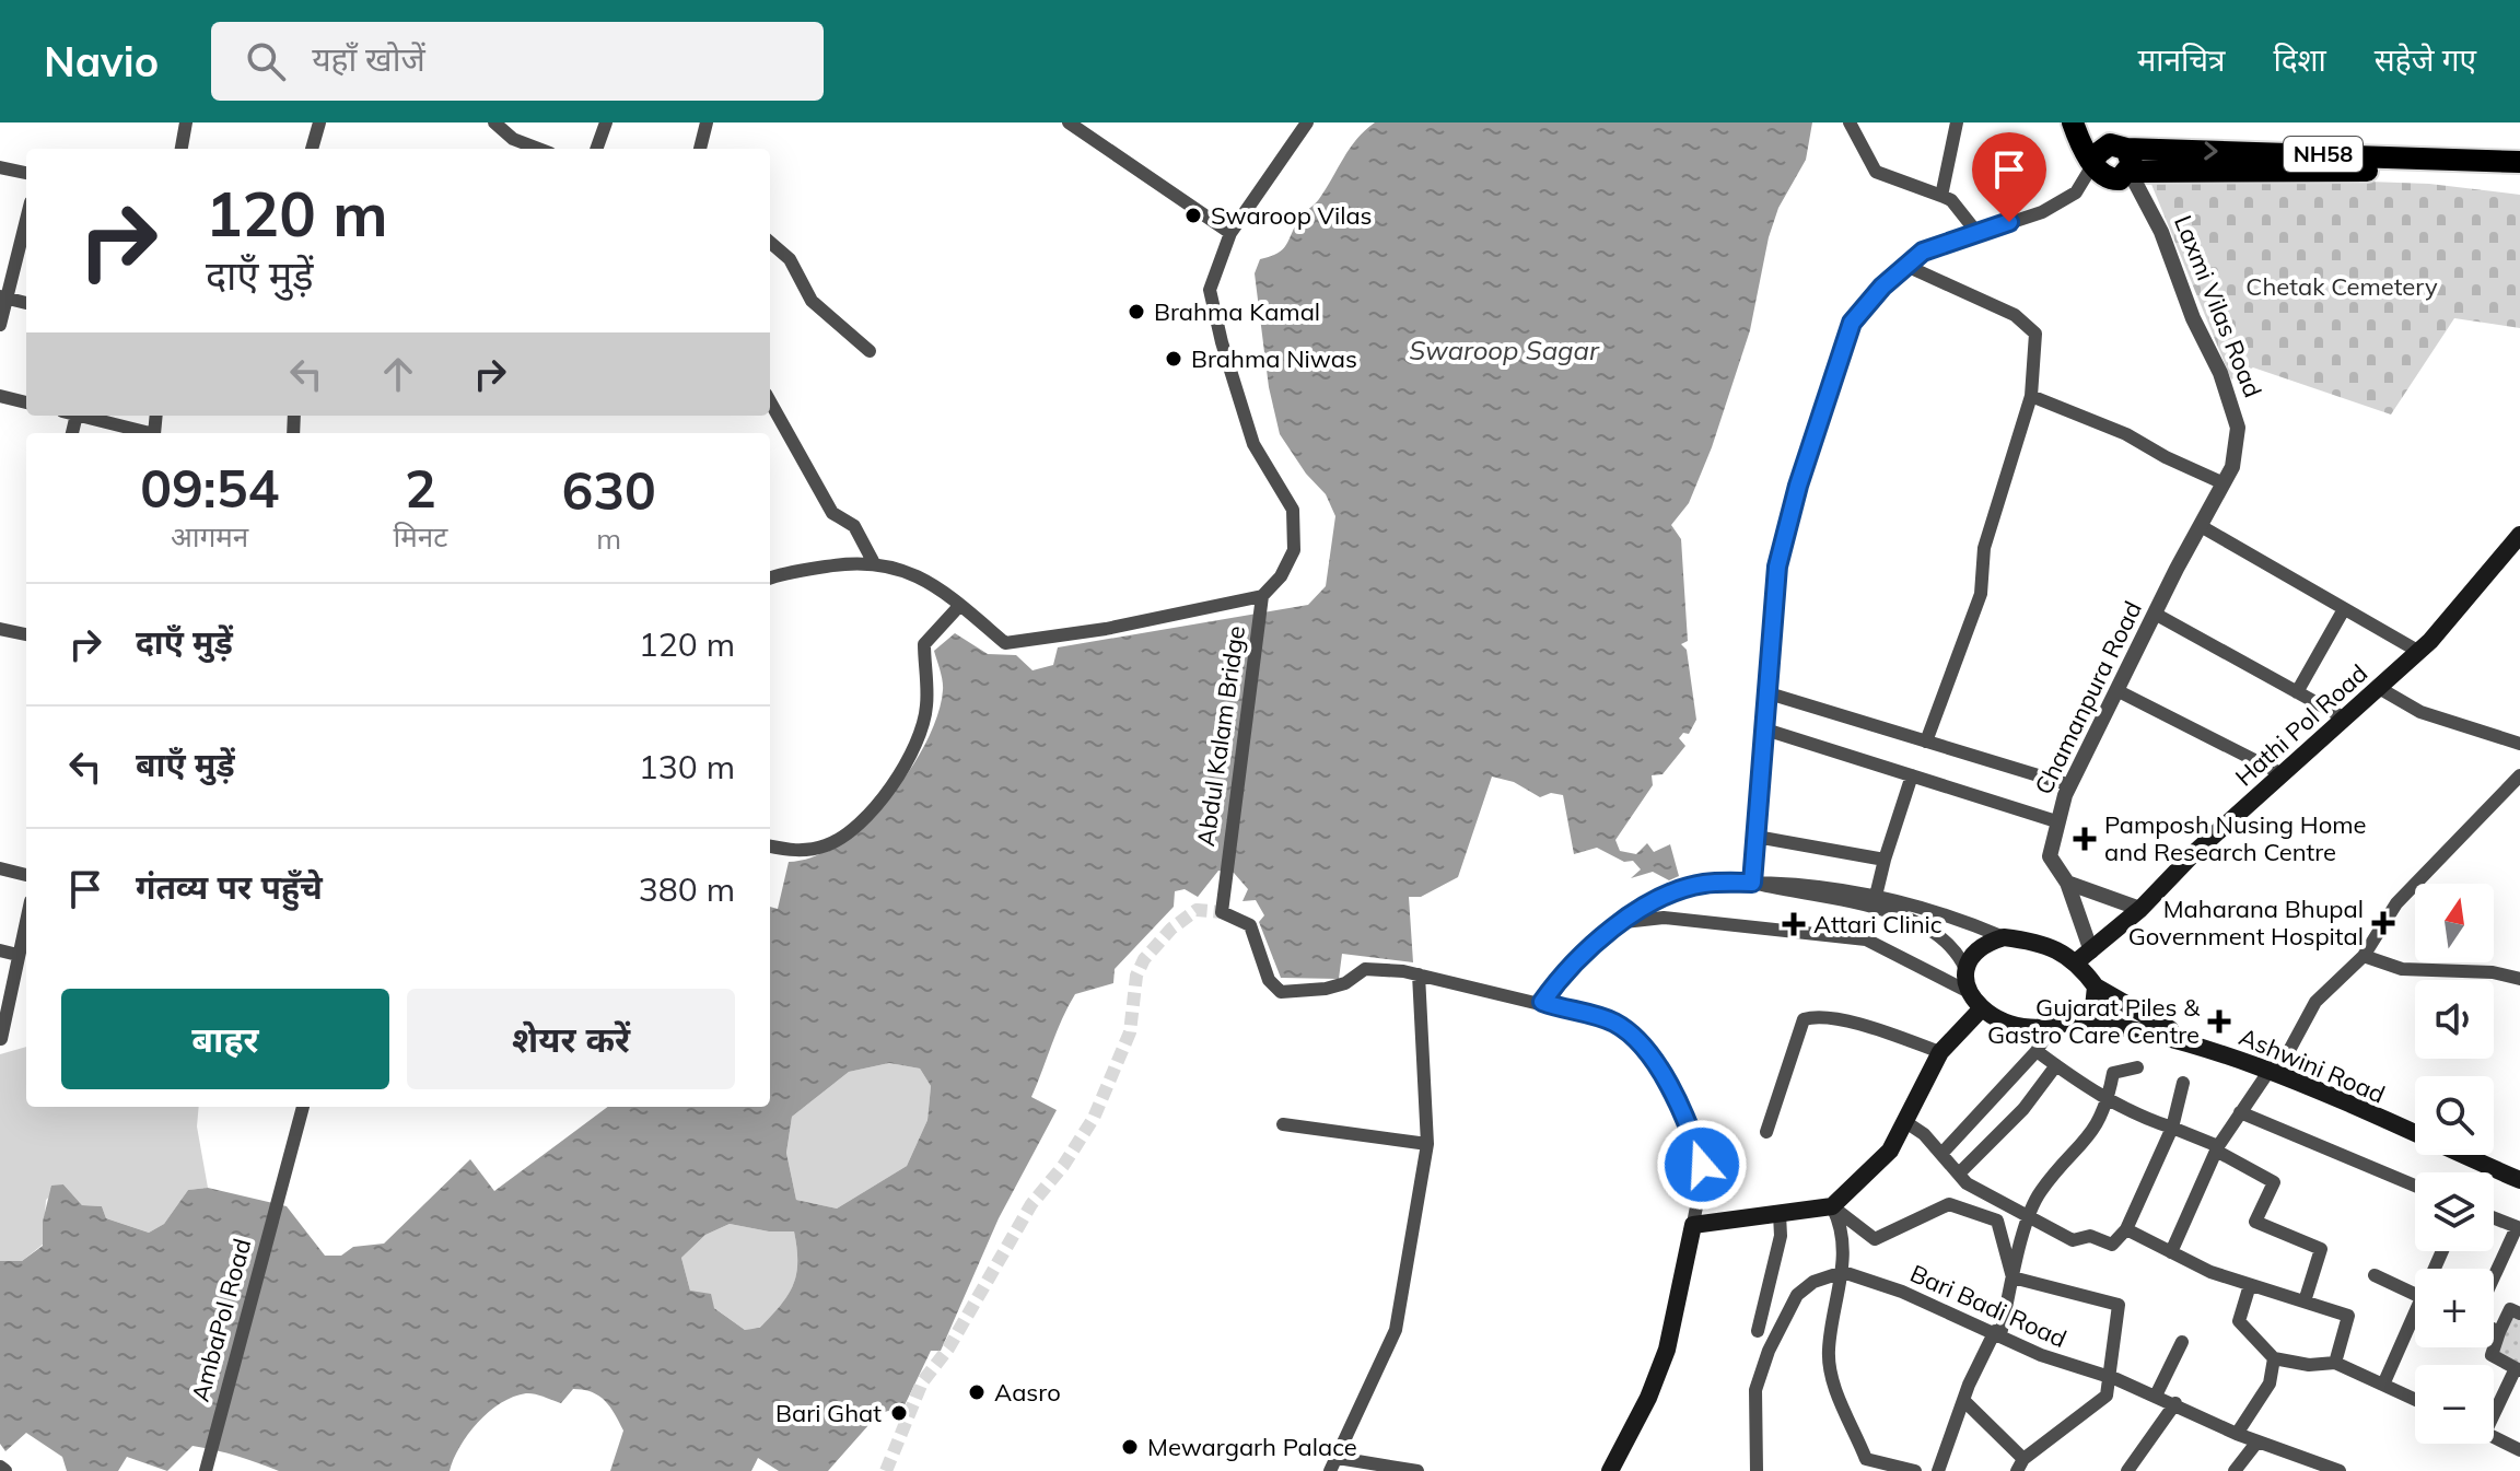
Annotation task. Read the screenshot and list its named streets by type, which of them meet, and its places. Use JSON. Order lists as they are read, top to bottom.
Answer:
{
  "streets": {
    "highway": ["NH58", "Laxmi Vilas Road"],
    "main road": ["Hathi Pol Road", "Ashwini Road"],
    "street": [
      "Chamanpura Road",
      "Abdul Kalam Bridge",
      "Bari Badi Road",
      "AmbaPol Road"
    ]
  },
  "crossings": [
    ["NH58", "Laxmi Vilas Road"],
    ["Laxmi Vilas Road", "Chamanpura Road"],
    ["Chamanpura Road", "Hathi Pol Road"],
    ["Chamanpura Road", "Ashwini Road"],
    ["Hathi Pol Road", "Ashwini Road"]
  ],
  "water": ["Swaroop Sagar"],
  "parks": ["Chetak Cemetery"],
  "places": {
    "other": [
      "Swaroop Vilas",
      "Brahma Kamal",
      "Brahma Niwas",
      "Aasro",
      "Bari Ghat",
      "Mewargarh Palace"
    ],
    "health": [
      "Pamposh Nusing Home and Research Centre",
      "Maharana Bhupal Government Hospital",
      "Attari Clinic",
      "Gujarat Piles & Gastro Care Centre"
    ]
  },
  "north": "top",
  "page": {
    "header": "Navio",
    "search": "यहाँ खोजें",
    "nav": ["मानचित्र", "दिशा", "सहेजे गए"],
    "turn": ["120 m", "दाएँ मुड़ें"],
    "eta": [
      "09:54",
      "आगमन",
      "2",
      "मिनट",
      "630",
      "m"
    ],
    "list": [
      {
        "name": "दाएँ मुड़ें",
        "value": "120 m"
      },
      {
        "name": "बाएँ मुड़ें",
        "value": "130 m"
      },
      {
        "name": "गंतव्य पर पहुँचे",
        "value": "380 m"
      }
    ],
    "map_buttons": ["+", "−"],
    "buttons": ["बाहर", "शेयर करें"]
  }
}
